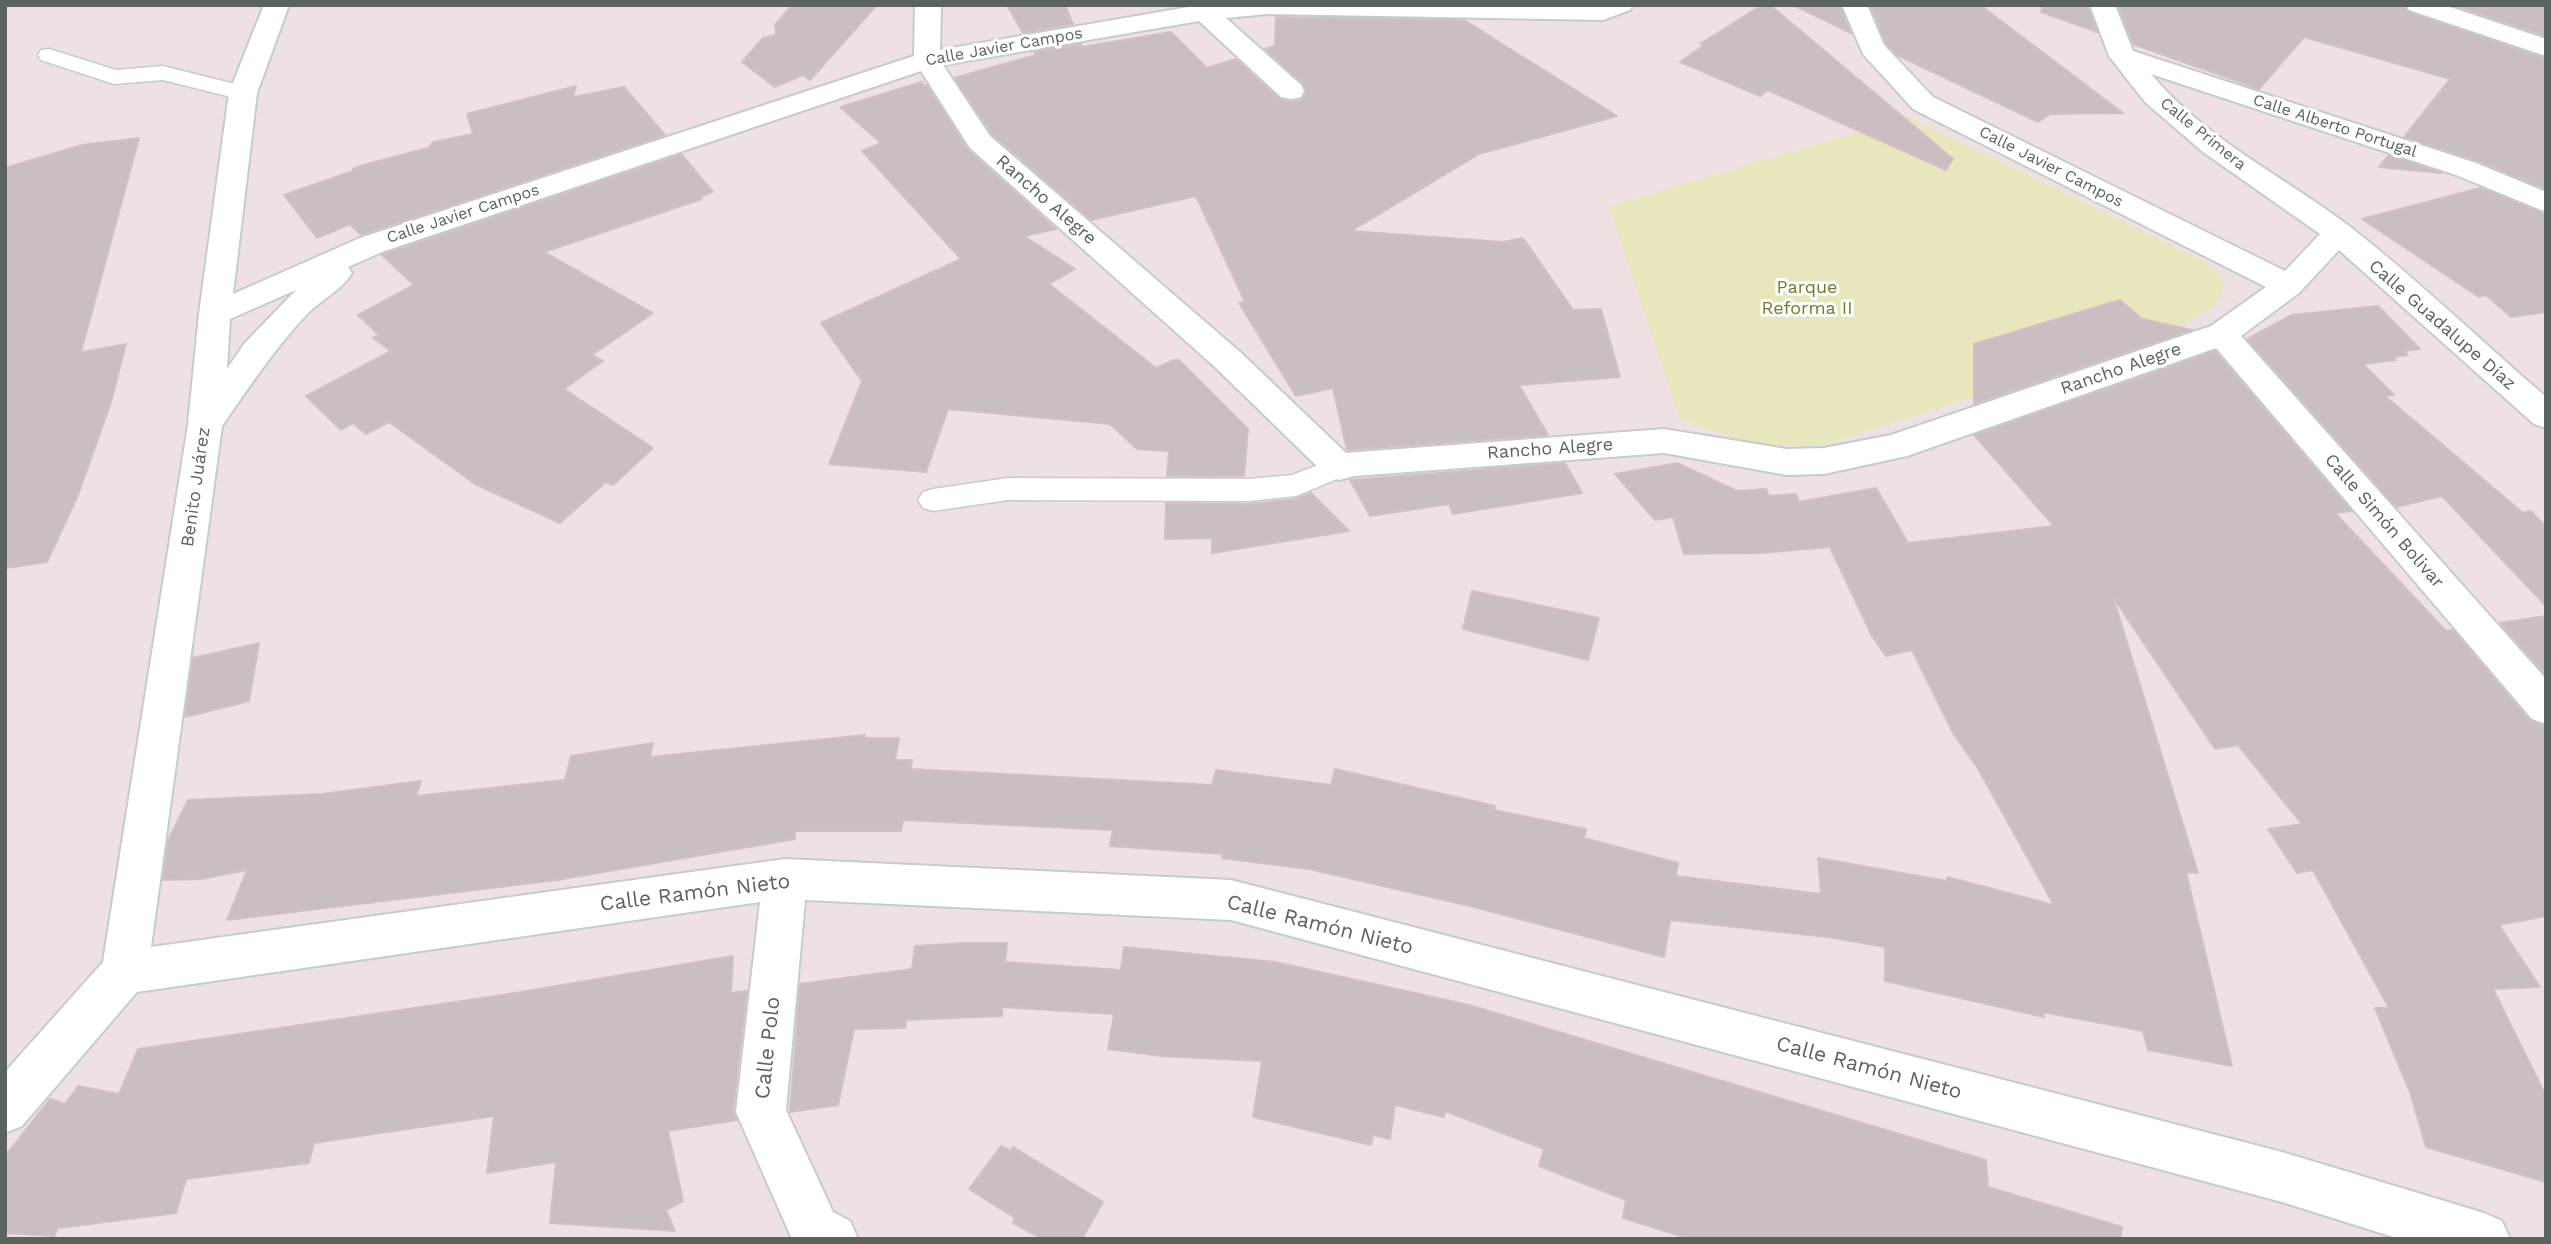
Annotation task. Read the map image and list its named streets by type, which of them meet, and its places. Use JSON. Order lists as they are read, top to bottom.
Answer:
{
  "streets": {
    "street": [
      "Calle Javier Campos",
      "Calle Alberto Portugal",
      "Calle Primera",
      "Rancho Alegre",
      "Calle Guadalupe Díaz",
      "Benito Juárez",
      "Calle Simón Bolivar",
      "Calle Ramón Nieto",
      "Calle Polo"
    ]
  },
  "crossings": [
    ["Calle Javier Campos", "Rancho Alegre"],
    ["Calle Javier Campos", "Benito Juárez"],
    ["Calle Alberto Portugal", "Calle Primera"],
    ["Calle Primera", "Rancho Alegre"],
    ["Calle Primera", "Calle Guadalupe Díaz"],
    ["Rancho Alegre", "Calle Guadalupe Díaz"],
    ["Rancho Alegre", "Calle Simón Bolivar"],
    ["Benito Juárez", "Calle Ramón Nieto"],
    ["Calle Ramón Nieto", "Calle Polo"]
  ],
  "parks": ["Parque Reforma II"]
}
